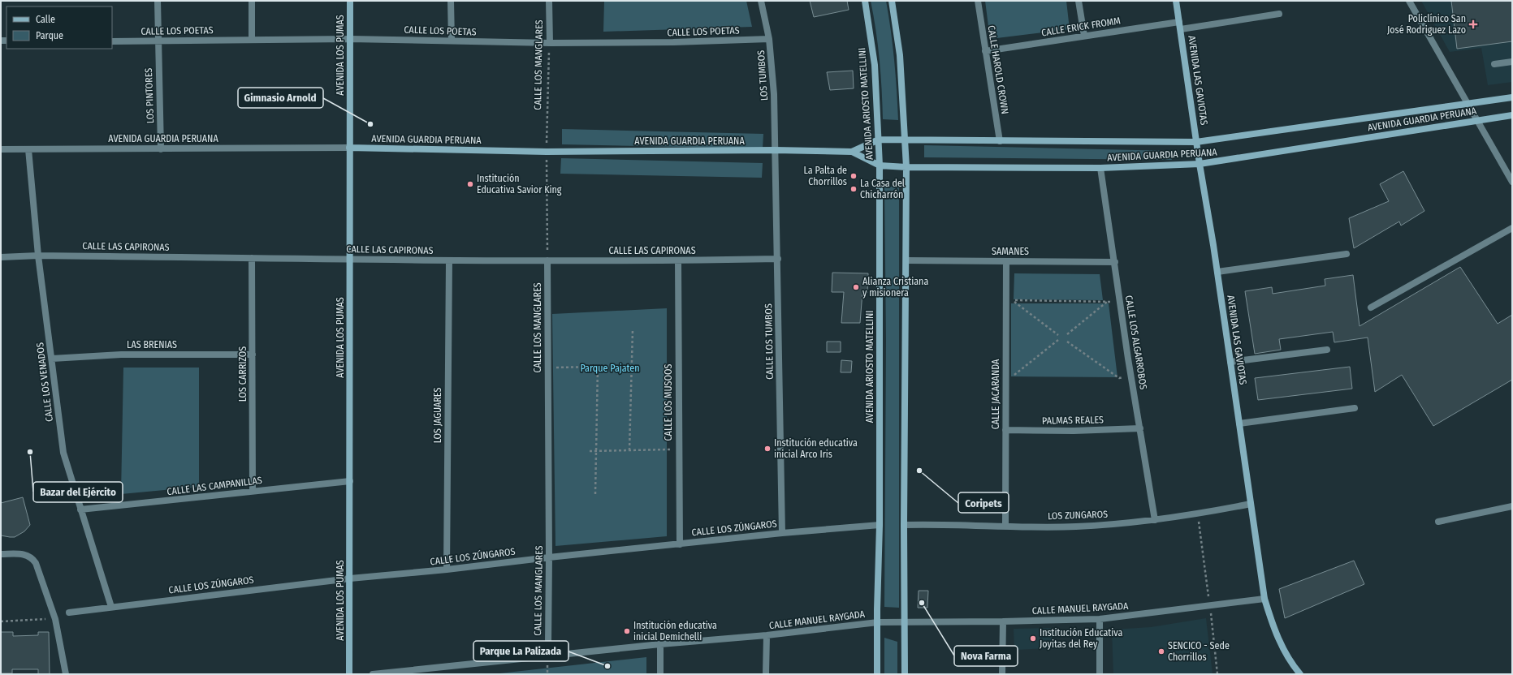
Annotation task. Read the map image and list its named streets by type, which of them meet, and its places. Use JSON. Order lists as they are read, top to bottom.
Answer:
{
  "streets": {
    "street": [
      "CALLE ERICK FROMM",
      "CALLE LOS POETAS",
      "AVENIDA LOS PUMAS",
      "CALLE LOS MANGLARES",
      "CALLE HAROLD CROWN",
      "LOS TUMBOS",
      "AVENIDA LAS GAVIOTAS",
      "LOS PINTORES",
      "AVENIDA ARIOSTO MATELLINI",
      "AVENIDA GUARDIA PERUANA",
      "CALLE LAS CAPIRONAS",
      "SAMANES",
      "CALLE LOS TUMBOS",
      "CALLE LOS ALGARROBOS",
      "LAS BRENIAS",
      "LOS CARRIZOS",
      "CALLE LOS VENADOS",
      "CALLE JACARANDA",
      "CALLE LOS MUSOOS",
      "LOS JAGUARES",
      "PALMAS REALES",
      "CALLE LAS CAMPANILLAS",
      "LOS ZUNGAROS",
      "CALLE LOS ZÚNGAROS",
      "CALLE MANUEL RAYGADA"
    ]
  },
  "crossings": [
    ["CALLE ERICK FROMM", "CALLE HAROLD CROWN"],
    ["CALLE ERICK FROMM", "AVENIDA LAS GAVIOTAS"],
    ["CALLE LOS POETAS", "AVENIDA LOS PUMAS"],
    ["CALLE LOS POETAS", "CALLE LOS MANGLARES"],
    ["CALLE LOS POETAS", "LOS TUMBOS"],
    ["CALLE LOS POETAS", "LOS PINTORES"],
    ["AVENIDA LOS PUMAS", "AVENIDA GUARDIA PERUANA"],
    ["AVENIDA LOS PUMAS", "CALLE LAS CAPIRONAS"],
    ["AVENIDA LOS PUMAS", "CALLE LAS CAMPANILLAS"],
    ["AVENIDA LOS PUMAS", "CALLE LOS ZÚNGAROS"],
    ["CALLE LOS MANGLARES", "AVENIDA GUARDIA PERUANA"],
    ["CALLE LOS MANGLARES", "CALLE LAS CAPIRONAS"],
    ["CALLE LOS MANGLARES", "CALLE LOS ZÚNGAROS"],
    ["CALLE LOS MANGLARES", "CALLE MANUEL RAYGADA"],
    ["CALLE HAROLD CROWN", "AVENIDA GUARDIA PERUANA"],
    ["LOS TUMBOS", "AVENIDA GUARDIA PERUANA"],
    ["LOS TUMBOS", "CALLE LOS TUMBOS"],
    ["AVENIDA LAS GAVIOTAS", "AVENIDA GUARDIA PERUANA"],
    ["AVENIDA LAS GAVIOTAS", "LOS ZUNGAROS"],
    ["AVENIDA LAS GAVIOTAS", "CALLE MANUEL RAYGADA"],
    ["LOS PINTORES", "AVENIDA GUARDIA PERUANA"],
    ["AVENIDA ARIOSTO MATELLINI", "AVENIDA GUARDIA PERUANA"],
    ["AVENIDA ARIOSTO MATELLINI", "CALLE LOS ZÚNGAROS"],
    ["AVENIDA ARIOSTO MATELLINI", "CALLE MANUEL RAYGADA"],
    ["AVENIDA GUARDIA PERUANA", "CALLE LOS TUMBOS"],
    ["AVENIDA GUARDIA PERUANA", "CALLE LOS ALGARROBOS"],
    ["AVENIDA GUARDIA PERUANA", "CALLE LOS VENADOS"],
    ["CALLE LAS CAPIRONAS", "CALLE LOS TUMBOS"],
    ["CALLE LAS CAPIRONAS", "LOS CARRIZOS"],
    ["CALLE LAS CAPIRONAS", "CALLE LOS VENADOS"],
    ["CALLE LAS CAPIRONAS", "CALLE LOS MUSOOS"],
    ["CALLE LAS CAPIRONAS", "LOS JAGUARES"],
    ["SAMANES", "CALLE LOS ALGARROBOS"],
    ["SAMANES", "CALLE JACARANDA"],
    ["CALLE LOS TUMBOS", "CALLE LOS ZÚNGAROS"],
    ["CALLE LOS ALGARROBOS", "PALMAS REALES"],
    ["CALLE LOS ALGARROBOS", "LOS ZUNGAROS"],
    ["LAS BRENIAS", "LOS CARRIZOS"],
    ["LAS BRENIAS", "CALLE LOS VENADOS"],
    ["LOS CARRIZOS", "CALLE LAS CAMPANILLAS"],
    ["CALLE LOS VENADOS", "CALLE LAS CAMPANILLAS"],
    ["CALLE LOS VENADOS", "CALLE LOS ZÚNGAROS"],
    ["CALLE JACARANDA", "PALMAS REALES"],
    ["CALLE JACARANDA", "LOS ZUNGAROS"],
    ["CALLE LOS MUSOOS", "CALLE LOS ZÚNGAROS"],
    ["LOS JAGUARES", "CALLE LOS ZÚNGAROS"]
  ],
  "parks": ["Parque Pajaten"],
  "places": {
    "health": ["Policlínico San José Rodriguez Lazo"],
    "other": [
      "Gimnasio Arnold",
      "La Palta de Chorrillos",
      "Institución Educativa Savior King",
      "La Casa del Chicharrón",
      "Alianza Cristiana y misionera",
      "Institución educativa inicial Arco Iris",
      "Bazar del Ejército",
      "Coripets",
      "Nova Farma",
      "Institución educativa inicial Demichelli",
      "Institución Educativa Joyitas del Rey",
      "SENCICO - Sede Chorrillos",
      "Parque La Palizada"
    ]
  },
  "legend": ["Calle", "Parque"]
}
